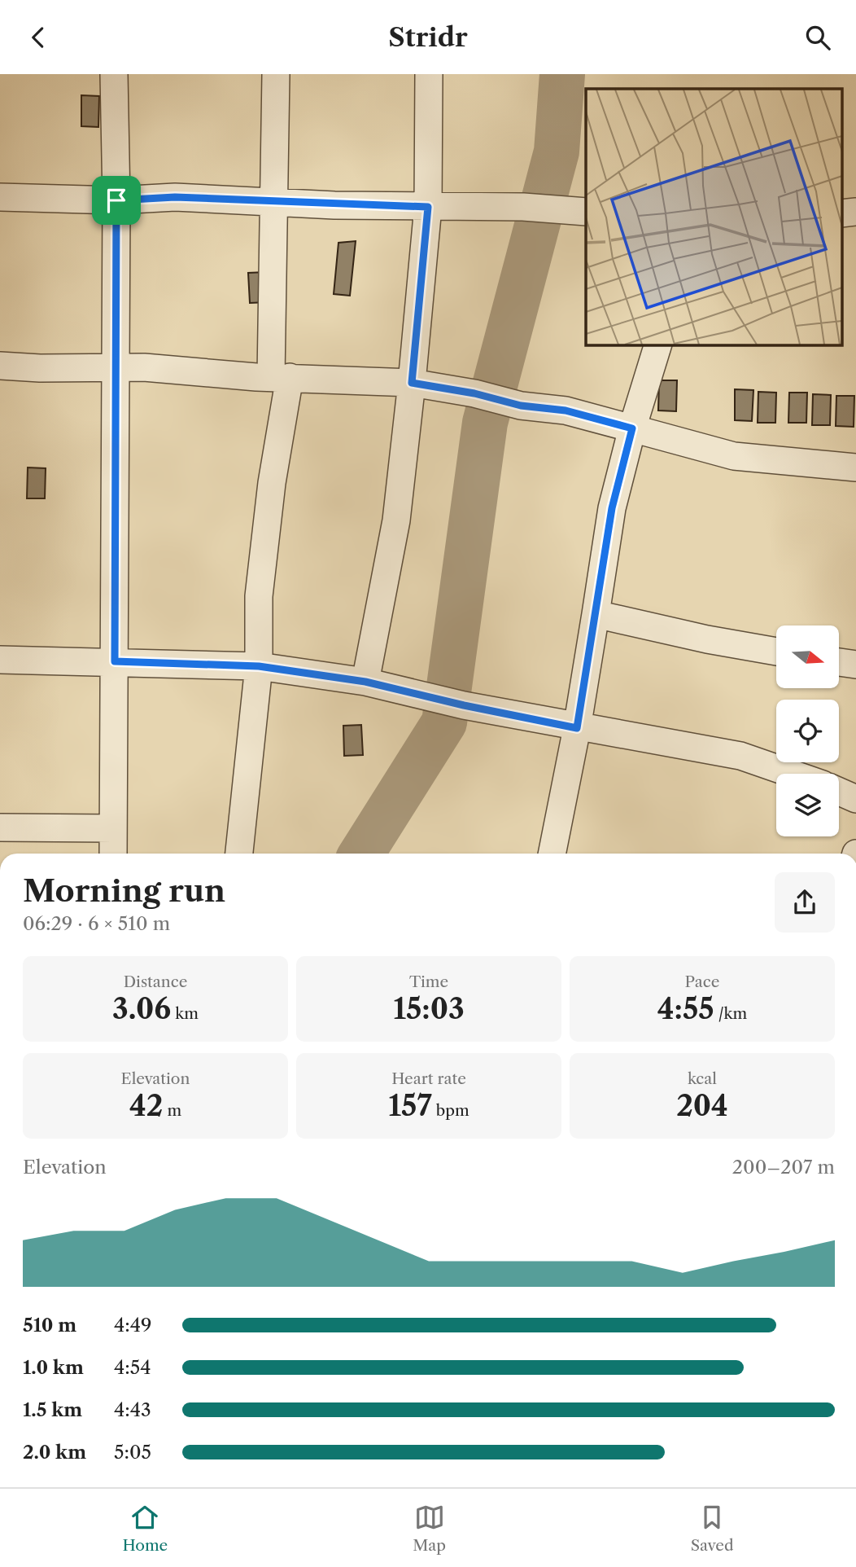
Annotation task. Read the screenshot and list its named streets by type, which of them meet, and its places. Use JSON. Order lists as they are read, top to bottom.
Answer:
{
  "north": "right",
  "page": {
    "header": "Stridr",
    "heading": ["Morning run", "06:29 · 6 × 510 m"],
    "stats": [
      ["Distance", "3.06 km"],
      ["Time", "15:03"],
      ["Pace", "4:55 /km"],
      ["Elevation", "42 m"],
      ["Heart rate", "157 bpm"],
      ["kcal", "204"]
    ],
    "chart": ["Elevation", "200–207 m"],
    "list": [
      {
        "name": "510 m",
        "note": "4:49"
      },
      {
        "name": "1.0 km",
        "note": "4:54"
      },
      {
        "name": "1.5 km",
        "note": "4:43"
      },
      {
        "name": "2.0 km",
        "note": "5:05"
      }
    ],
    "tabs": ["Home", "Map", "Saved"]
  }
}
